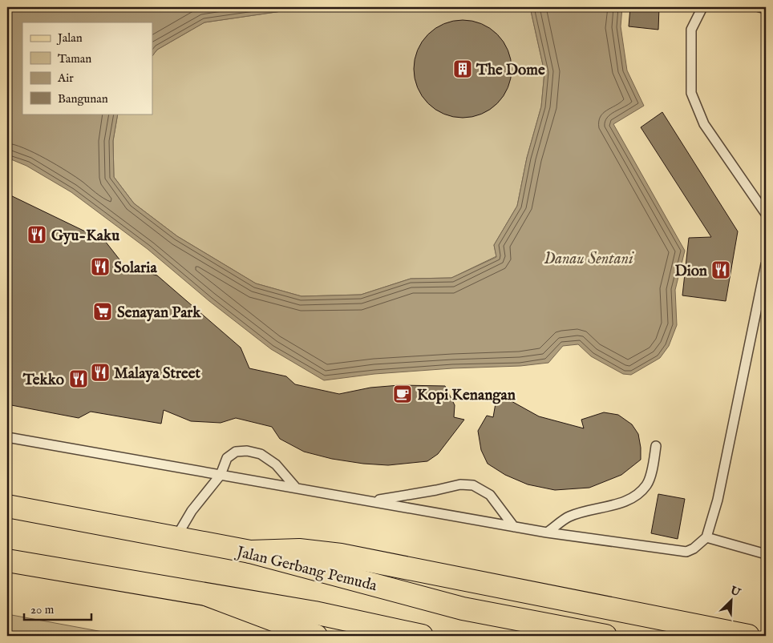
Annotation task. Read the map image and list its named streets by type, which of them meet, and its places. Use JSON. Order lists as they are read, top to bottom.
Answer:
{
  "streets": {
    "main road": ["Jalan Gerbang Pemuda"]
  },
  "water": ["Danau Sentani"],
  "places": {
    "building": ["The Dome"],
    "restaurant": [
      "Gyu-Kaku",
      "Solaria",
      "Dion",
      "Malaya Street",
      "Tekko"
    ],
    "supermarket": ["Senayan Park"],
    "cafe": ["Kopi Kenangan"]
  },
  "legend": [
    "Jalan",
    "Taman",
    "Air",
    "Bangunan"
  ],
  "scale_bar": "20 m",
  "north": "top right"
}
